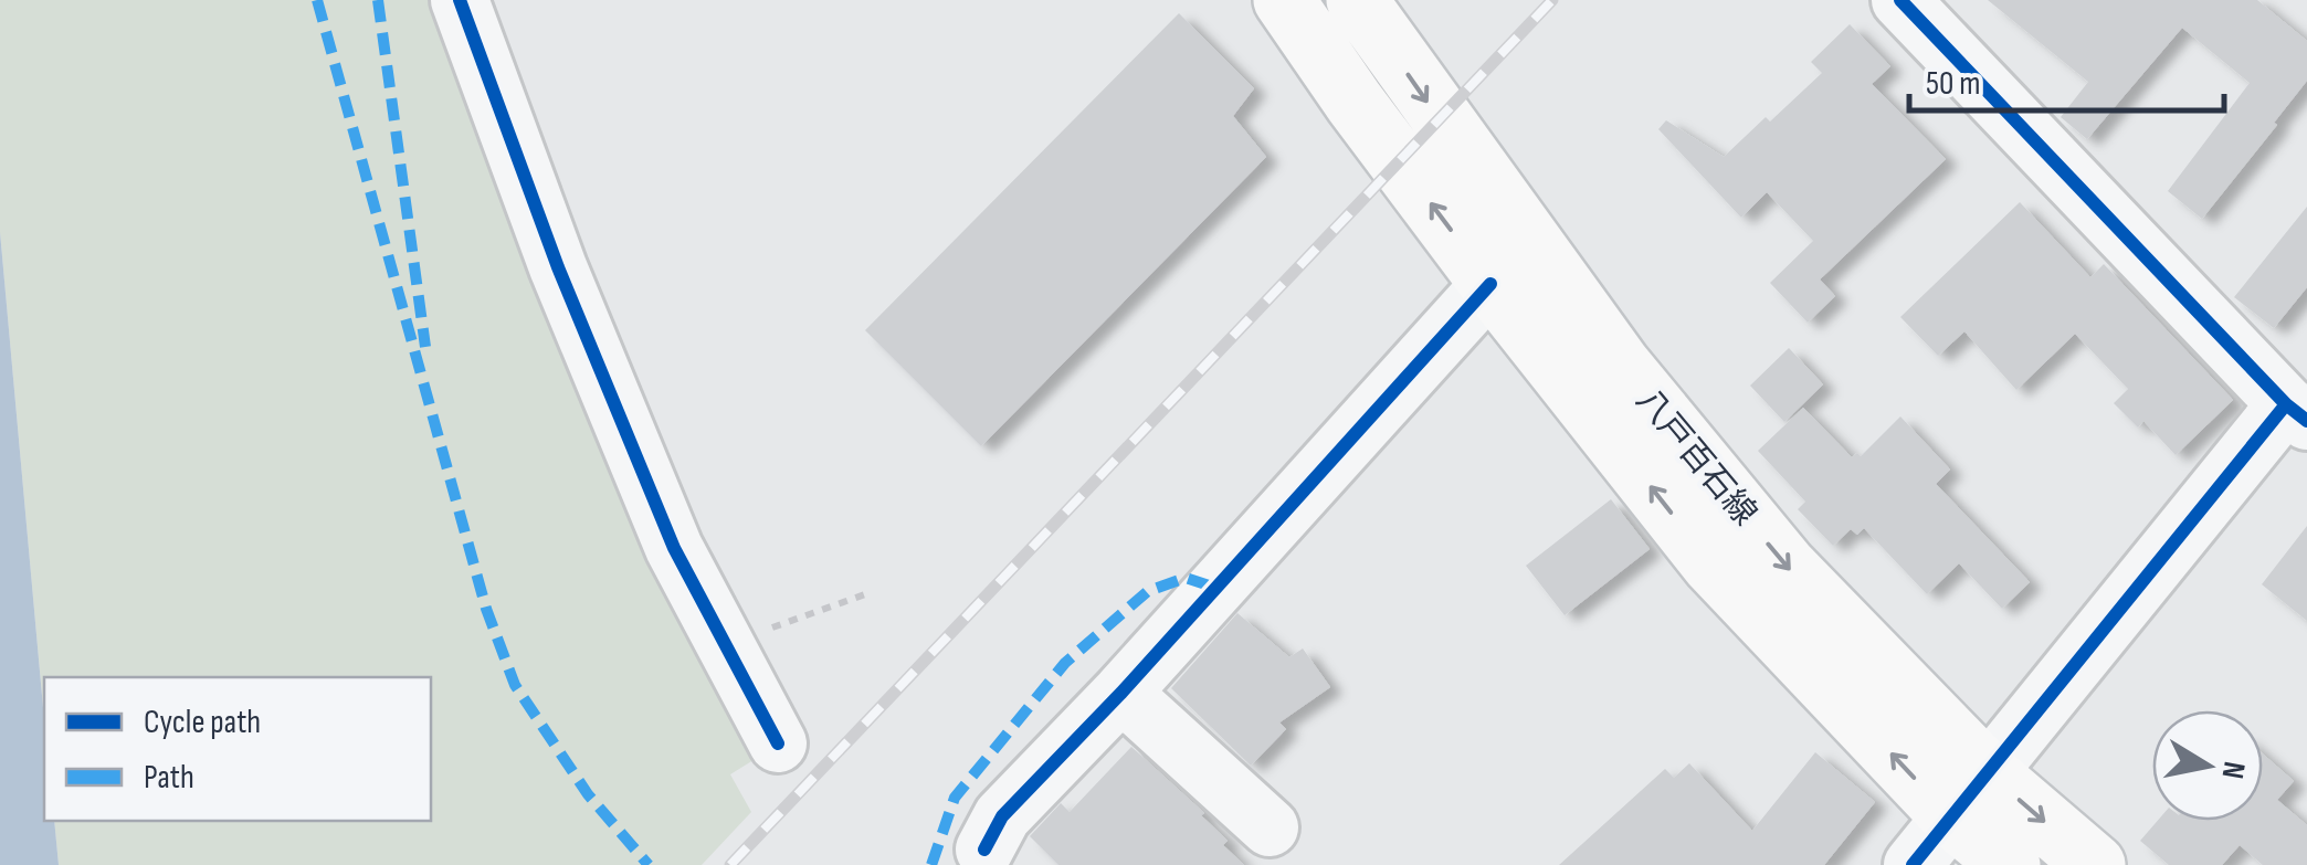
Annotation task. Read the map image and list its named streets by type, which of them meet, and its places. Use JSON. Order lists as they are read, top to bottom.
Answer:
{
  "streets": {
    "main road": ["八戸百石線"]
  },
  "legend": ["Cycle path", "Path"],
  "scale_bar": "50 m",
  "north": "right"
}
